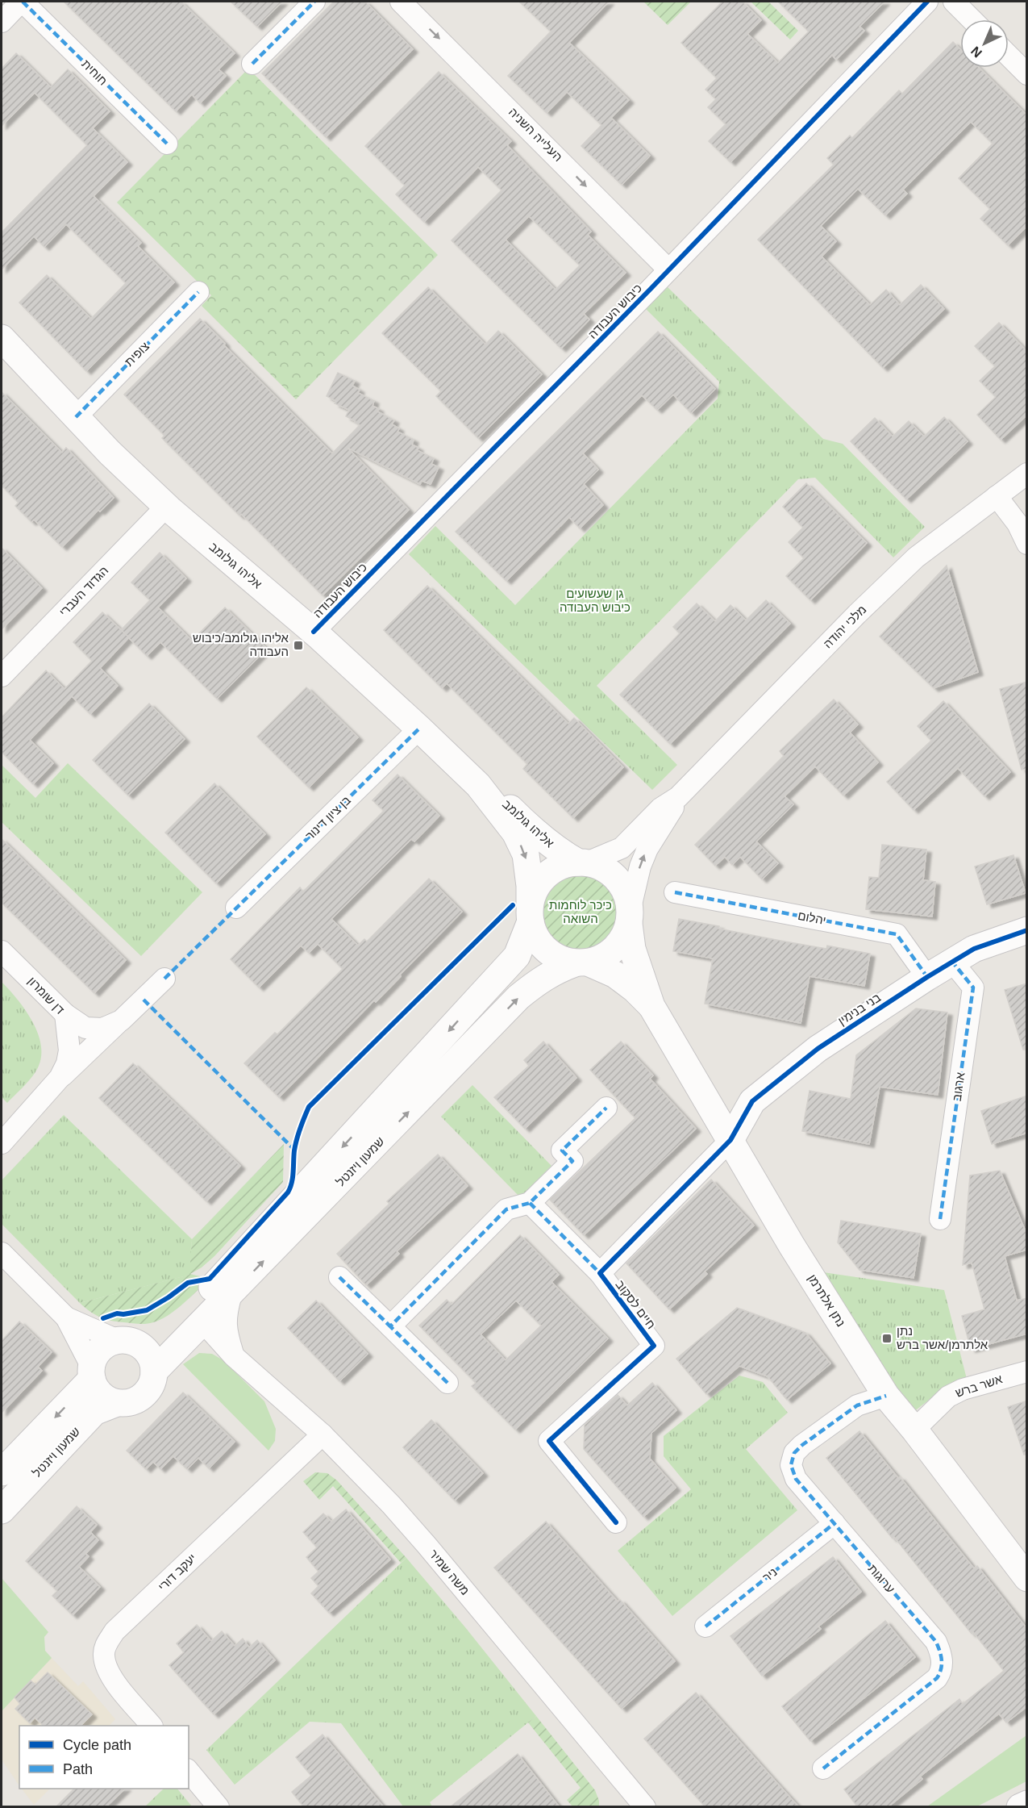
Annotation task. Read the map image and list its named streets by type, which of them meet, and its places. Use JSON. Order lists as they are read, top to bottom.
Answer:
{
  "streets": {
    "street": [
      "חוחית",
      "העלייה השניה",
      "כיבוש העבודה",
      "צופית",
      "אליהו גולומב",
      "הגדוד העברי",
      "מלכי יהודה",
      "בן ציון דינור",
      "יהלום",
      "דן שומרון",
      "בני בנימין",
      "ארגוב",
      "שמעון ויזנטל",
      "נתן אלתרמן",
      "חיים לסקוב",
      "אשר ברש",
      "יעקב דורי",
      "משה שמיר",
      "ניר",
      "ערוגות"
    ]
  },
  "crossings": [
    ["העלייה השניה", "כיבוש העבודה"],
    ["כיבוש העבודה", "אליהו גולומב"],
    ["צופית", "אליהו גולומב"],
    ["אליהו גולומב", "הגדוד העברי"],
    ["אליהו גולומב", "מלכי יהודה"],
    ["אליהו גולומב", "בן ציון דינור"],
    ["אליהו גולומב", "שמעון ויזנטל"],
    ["אליהו גולומב", "נתן אלתרמן"],
    ["מלכי יהודה", "שמעון ויזנטל"],
    ["מלכי יהודה", "נתן אלתרמן"],
    ["יהלום", "בני בנימין"],
    ["בני בנימין", "ארגוב"],
    ["בני בנימין", "נתן אלתרמן"],
    ["שמעון ויזנטל", "נתן אלתרמן"],
    ["שמעון ויזנטל", "משה שמיר"],
    ["נתן אלתרמן", "אשר ברש"],
    ["נתן אלתרמן", "ערוגות"],
    ["יעקב דורי", "משה שמיר"],
    ["ניר", "ערוגות"]
  ],
  "one_way": ["העלייה השניה"],
  "parks": ["גן שעשועים כיבוש העבודה", "כיכר לוחמות השואה"],
  "places": {
    "transit": ["אליהו גולומב/כיבוש העבודה", "נתן אלתרמן/אשר ברש"]
  },
  "legend": ["Cycle path", "Path"],
  "north": "bottom left"
}
